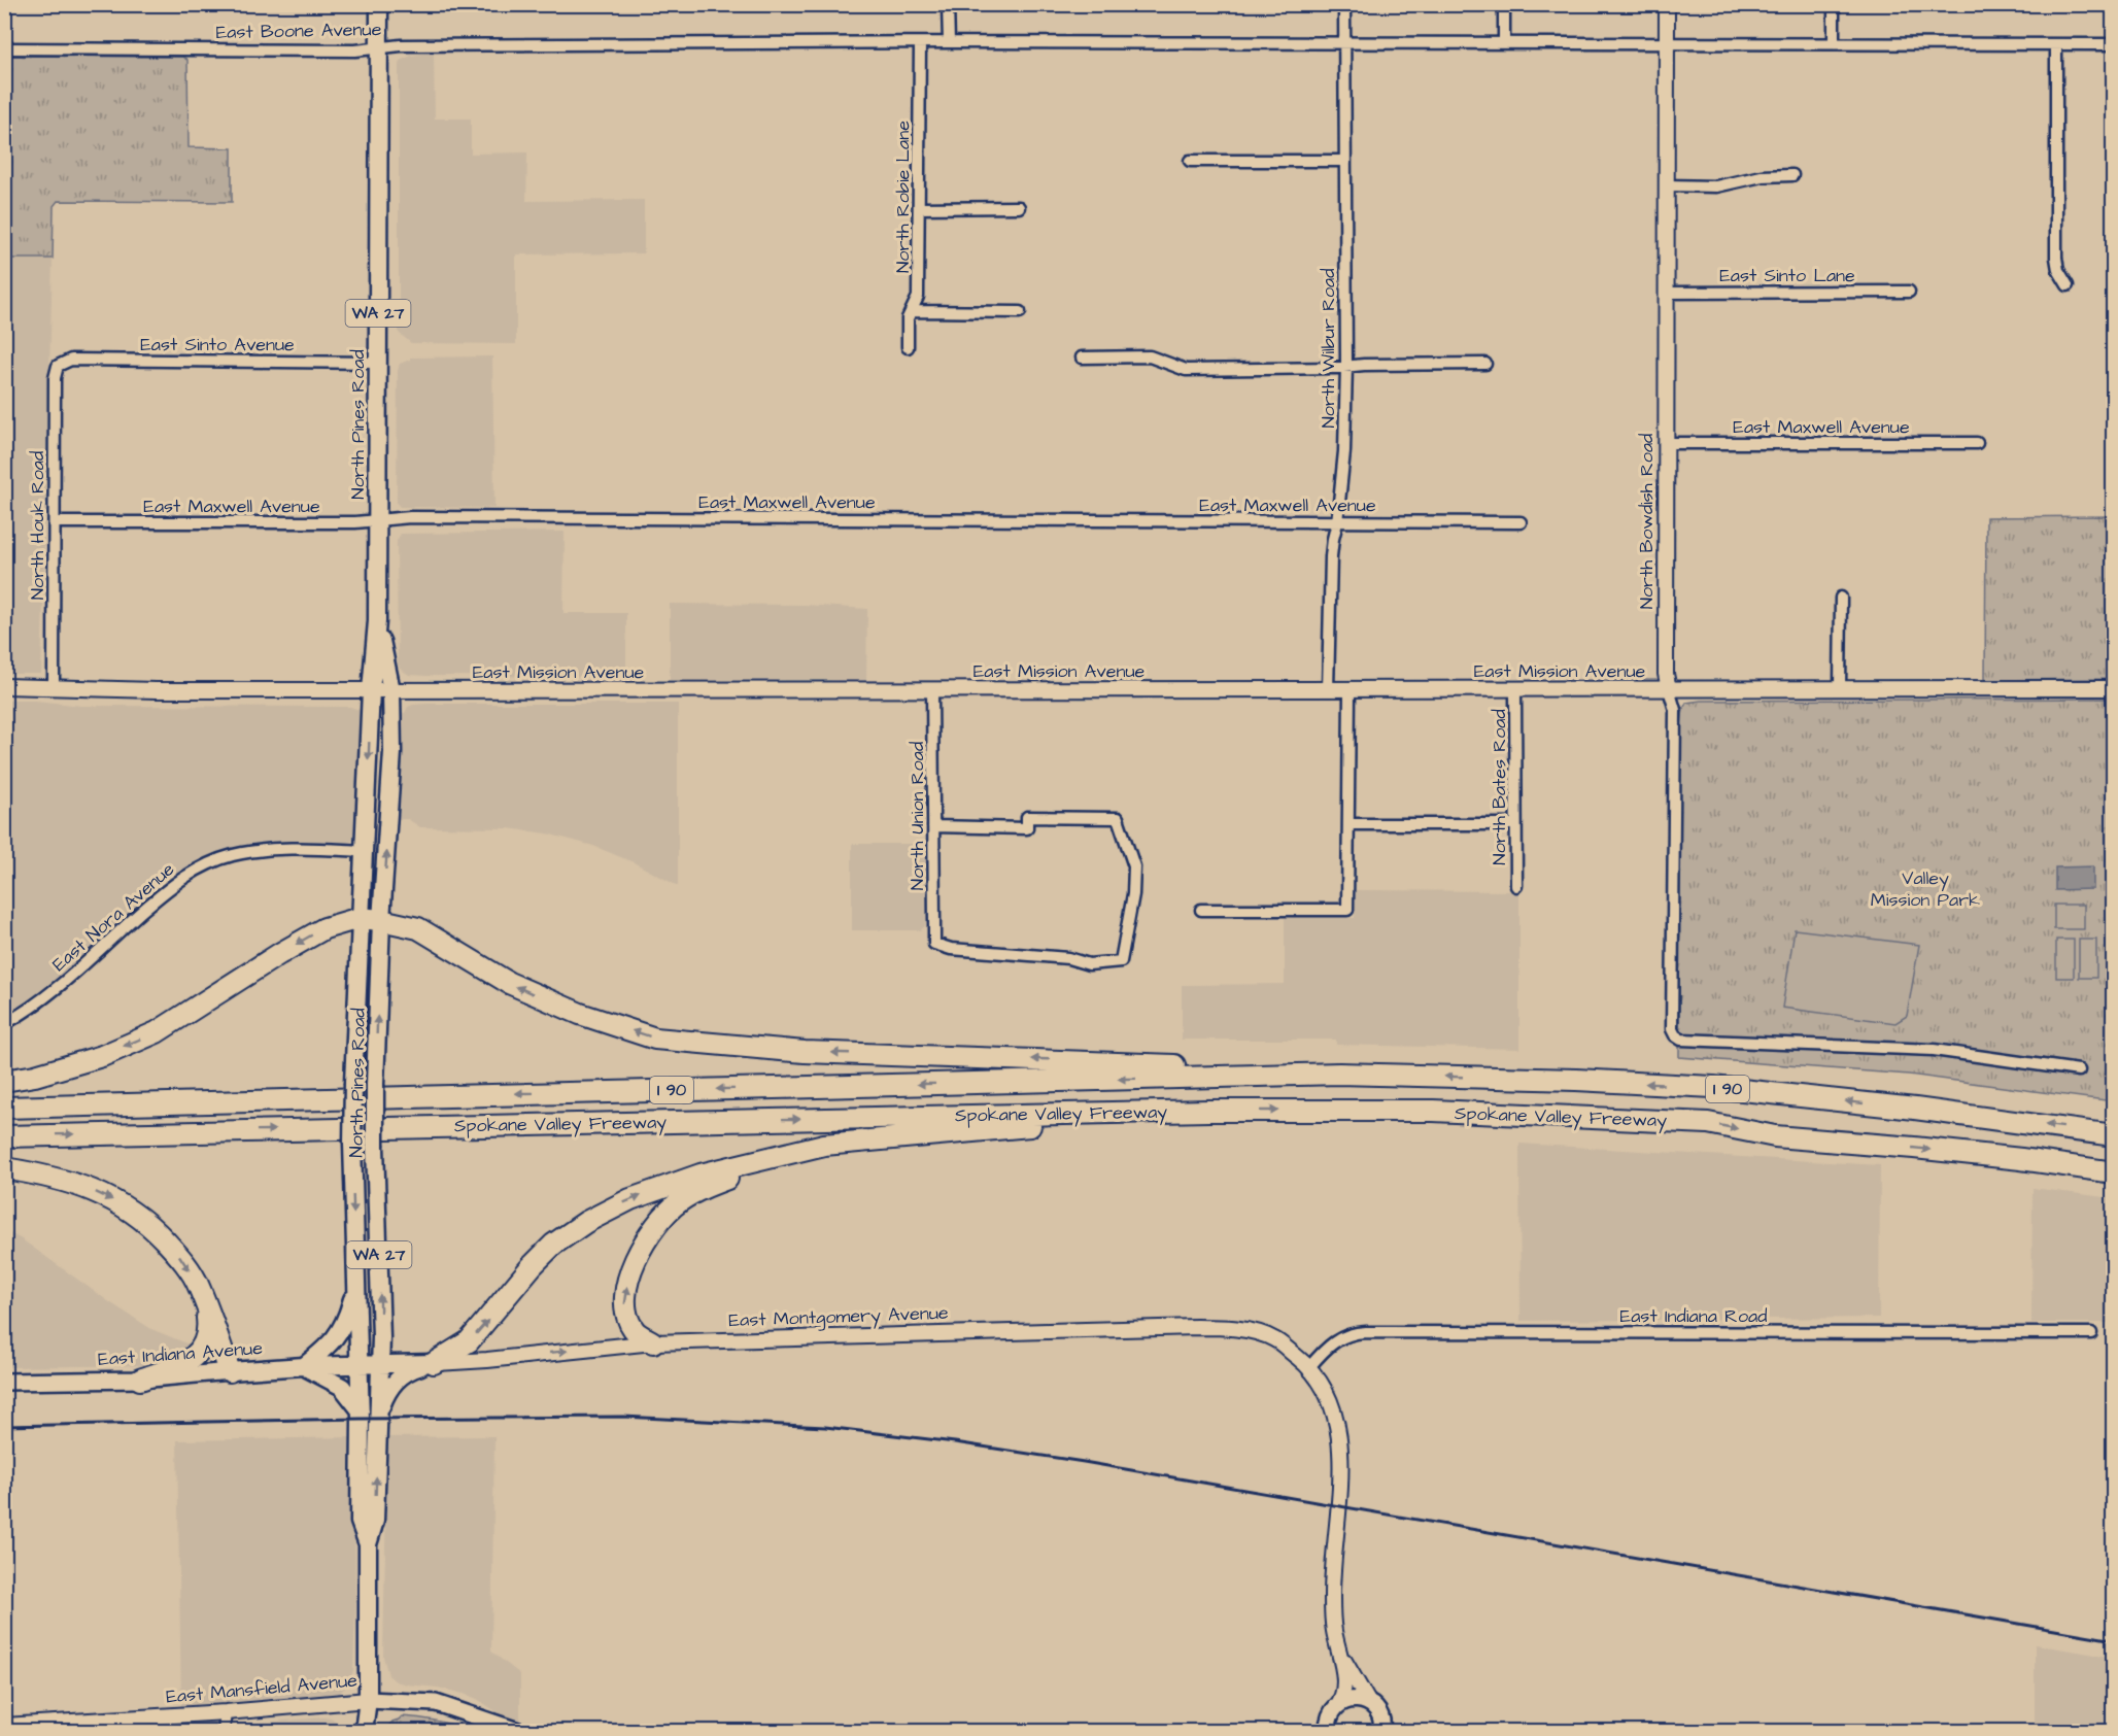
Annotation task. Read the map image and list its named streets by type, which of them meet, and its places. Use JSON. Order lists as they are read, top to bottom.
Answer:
{
  "streets": {
    "highway": ["I 90", "Spokane Valley Freeway"],
    "main road": [
      "WA 27",
      "North Pines Road",
      "East Montgomery Avenue",
      "East Indiana Avenue",
      "East Mansfield Avenue"
    ],
    "street": [
      "East Boone Avenue",
      "North Robie Lane",
      "East Sinto Lane",
      "East Sinto Avenue",
      "North Wilbur Road",
      "East Maxwell Avenue",
      "North Bowdish Road",
      "North Houk Road",
      "East Mission Avenue",
      "North Bates Road",
      "North Union Road",
      "East Nora Avenue",
      "East Indiana Road"
    ]
  },
  "crossings": [
    ["East Boone Avenue", "North Robie Lane"],
    ["East Boone Avenue", "North Wilbur Road"],
    ["East Boone Avenue", "North Pines Road"],
    ["East Boone Avenue", "North Bowdish Road"],
    ["East Sinto Lane", "North Bowdish Road"],
    ["East Sinto Avenue", "North Pines Road"],
    ["East Sinto Avenue", "North Houk Road"],
    ["North Wilbur Road", "East Maxwell Avenue"],
    ["North Wilbur Road", "East Mission Avenue"],
    ["North Pines Road", "East Maxwell Avenue"],
    ["North Pines Road", "East Mission Avenue"],
    ["North Pines Road", "East Nora Avenue"],
    ["North Pines Road", "East Montgomery Avenue"],
    ["North Pines Road", "East Indiana Avenue"],
    ["North Pines Road", "East Mansfield Avenue"],
    ["East Maxwell Avenue", "North Bowdish Road"],
    ["East Maxwell Avenue", "North Houk Road"],
    ["North Bowdish Road", "East Mission Avenue"],
    ["North Houk Road", "East Mission Avenue"],
    ["East Mission Avenue", "North Bates Road"],
    ["East Mission Avenue", "North Union Road"],
    ["East Indiana Road", "East Montgomery Avenue"],
    ["East Montgomery Avenue", "East Indiana Avenue"]
  ],
  "parks": ["Valley Mission Park"]
}
